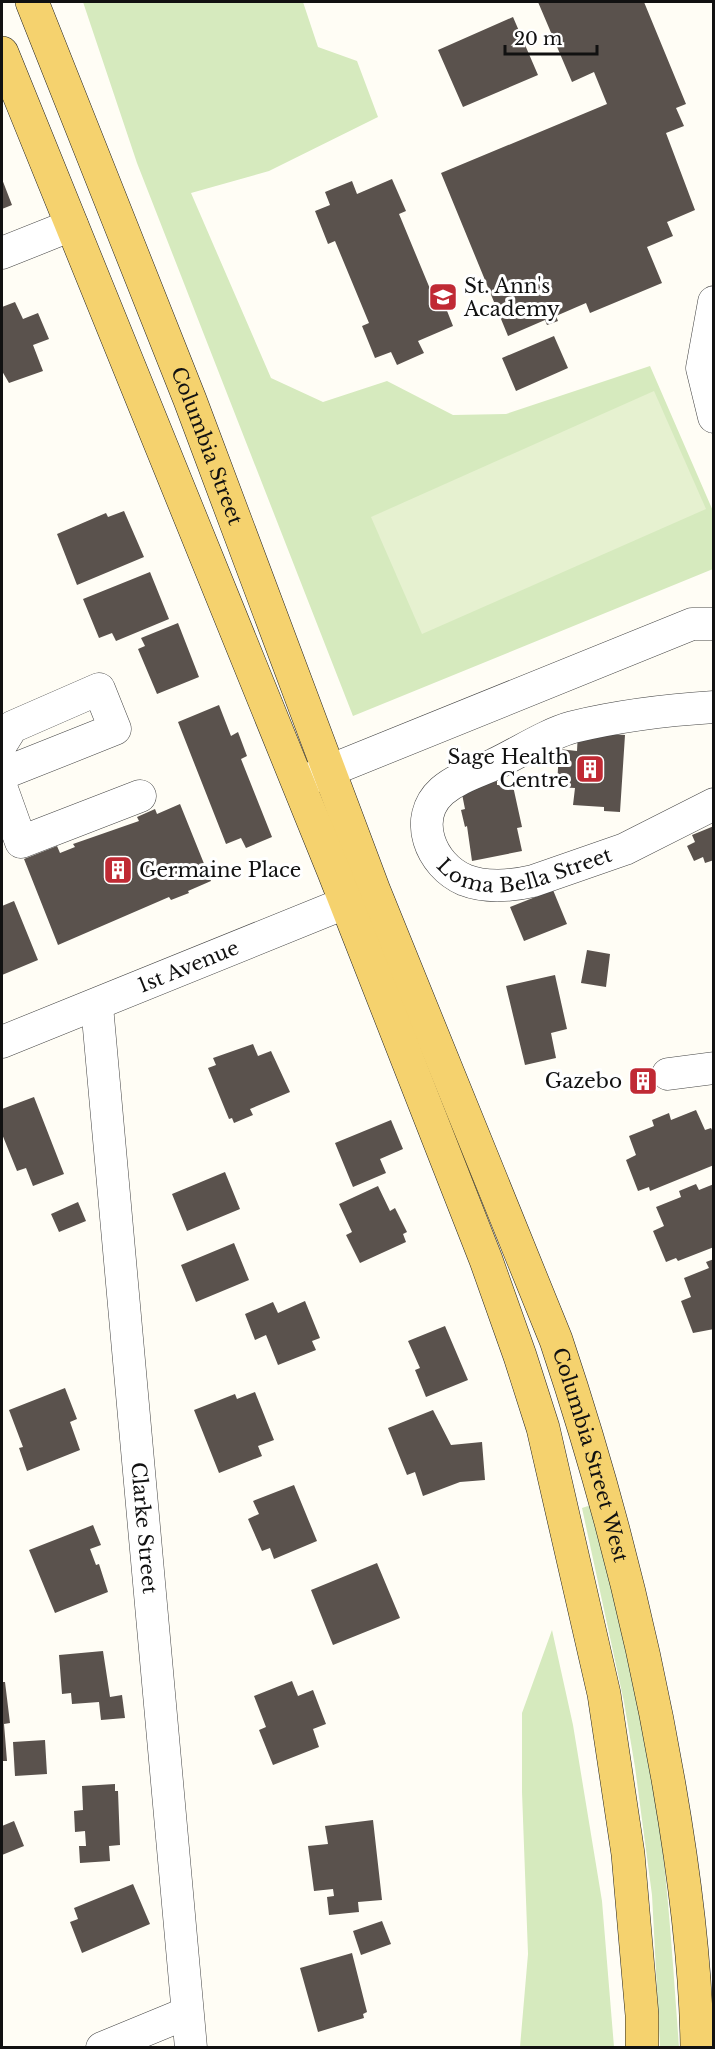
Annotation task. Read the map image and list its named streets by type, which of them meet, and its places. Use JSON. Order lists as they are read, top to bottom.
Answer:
{
  "streets": {
    "main road": ["Columbia Street", "Columbia Street West"],
    "street": ["Loma Bella Street", "1st Avenue", "Clarke Street"]
  },
  "crossings": [
    ["Columbia Street", "1st Avenue"],
    ["Columbia Street", "Columbia Street West"],
    ["1st Avenue", "Columbia Street West"],
    ["1st Avenue", "Clarke Street"]
  ],
  "places": {
    "school or university": ["St. Ann's Academy"],
    "building": ["Sage Health Centre", "Germaine Place", "Gazebo"]
  },
  "scale_bar": "20 m"
}
